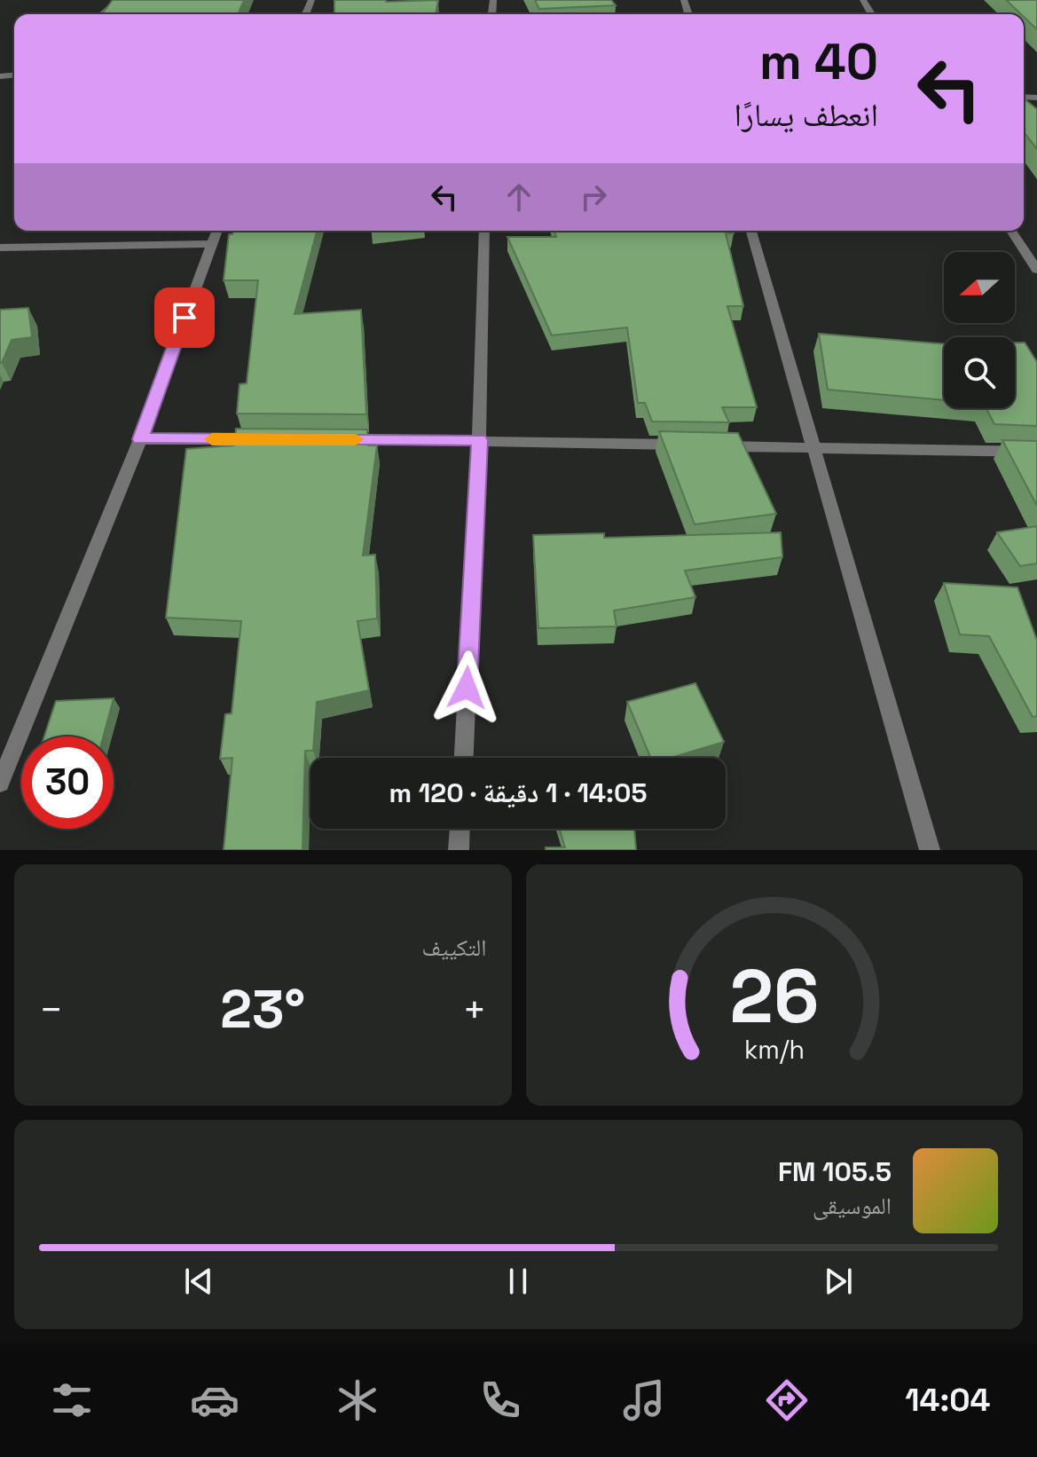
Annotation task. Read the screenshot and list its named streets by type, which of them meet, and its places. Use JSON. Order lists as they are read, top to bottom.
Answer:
{
  "north": "left",
  "page": {
    "turn": ["40 m", "انعطف يسارًا"],
    "limit": "30",
    "trip": "14:05 · 1 دقيقة · 120 m",
    "tile": "التكييف",
    "heat": ["−", "23°", "+"],
    "song": ["105.5 FM", "الموسيقى"],
    "tabs": "14:04",
    "gauge": ["26", "km/h"]
  }
}
